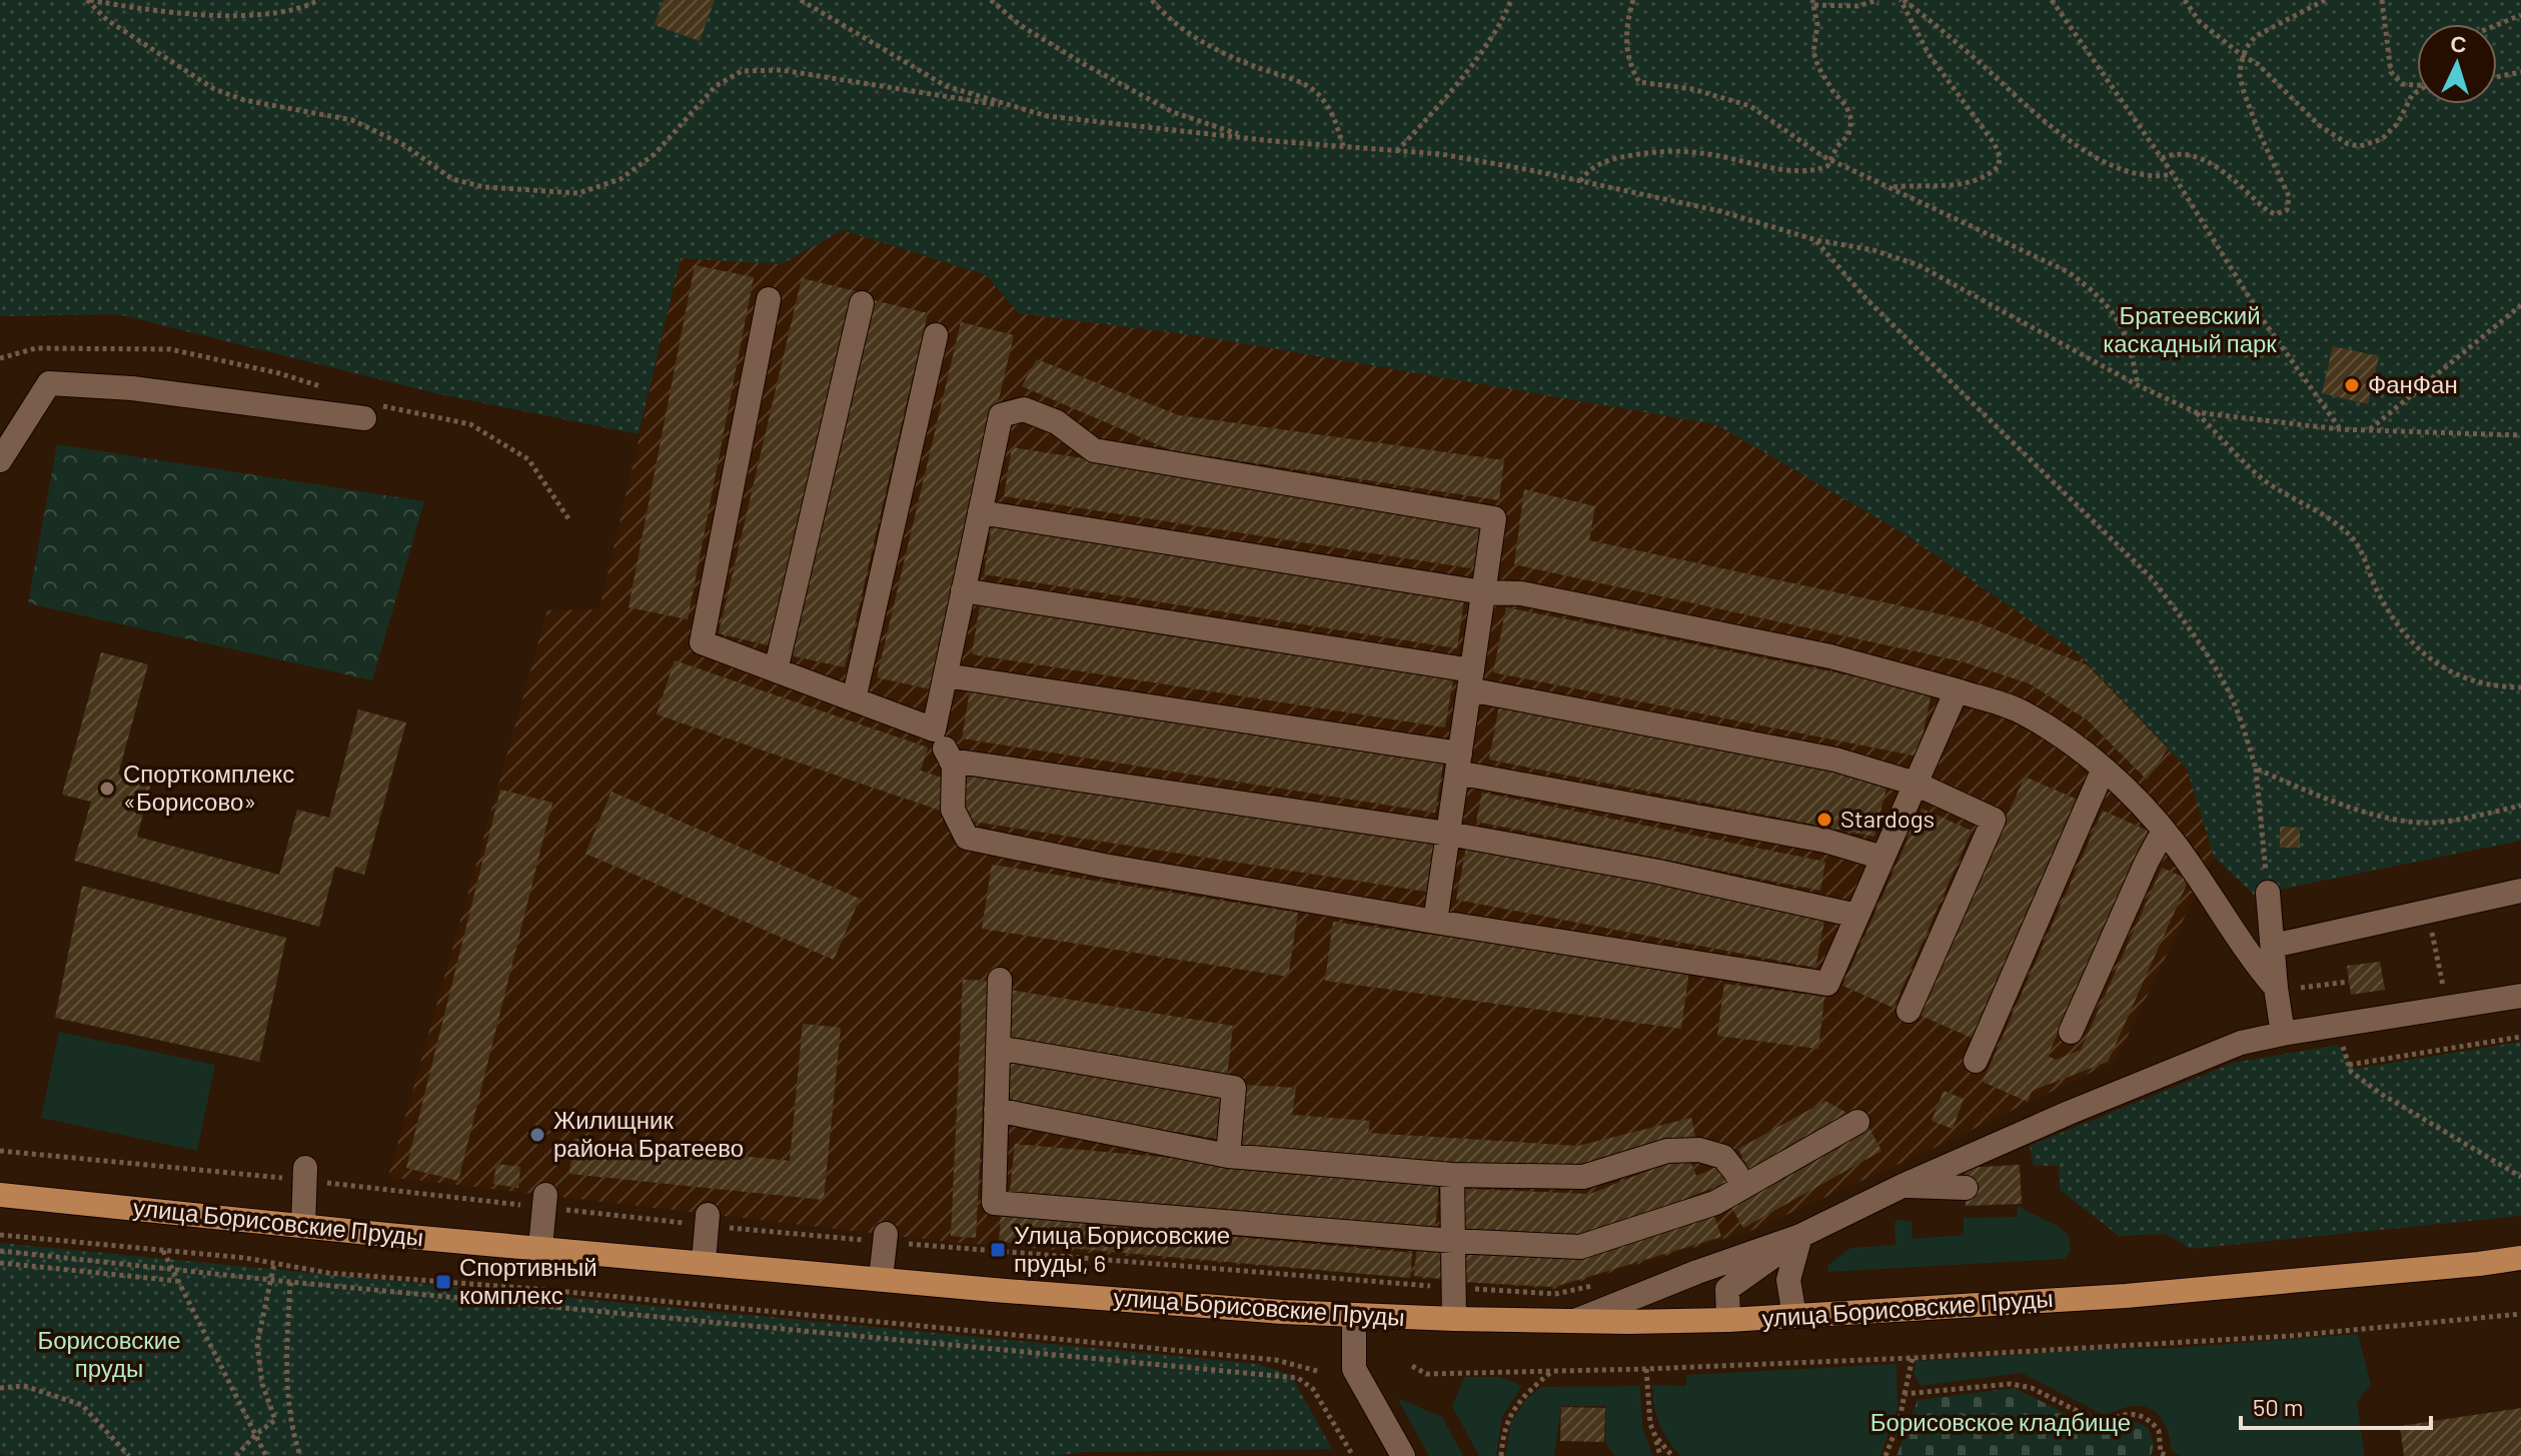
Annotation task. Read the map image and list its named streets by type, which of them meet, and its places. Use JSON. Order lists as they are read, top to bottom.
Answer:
{
  "streets": {
    "main road": ["улица Борисовские Пруды"]
  },
  "parks": ["Братеевский каскадный парк", "Борисовские пруды", "Борисовское кладбище"],
  "places": {
    "other": [
      "ФанФан",
      "Спорткомплекс «Борисово»",
      "Stardogs",
      "Жилищник района Братеево"
    ],
    "transit": ["Улица Борисовские пруды, 6", "Спортивный комплекс"]
  },
  "scale_bar": "50 m",
  "north": "top"
}
